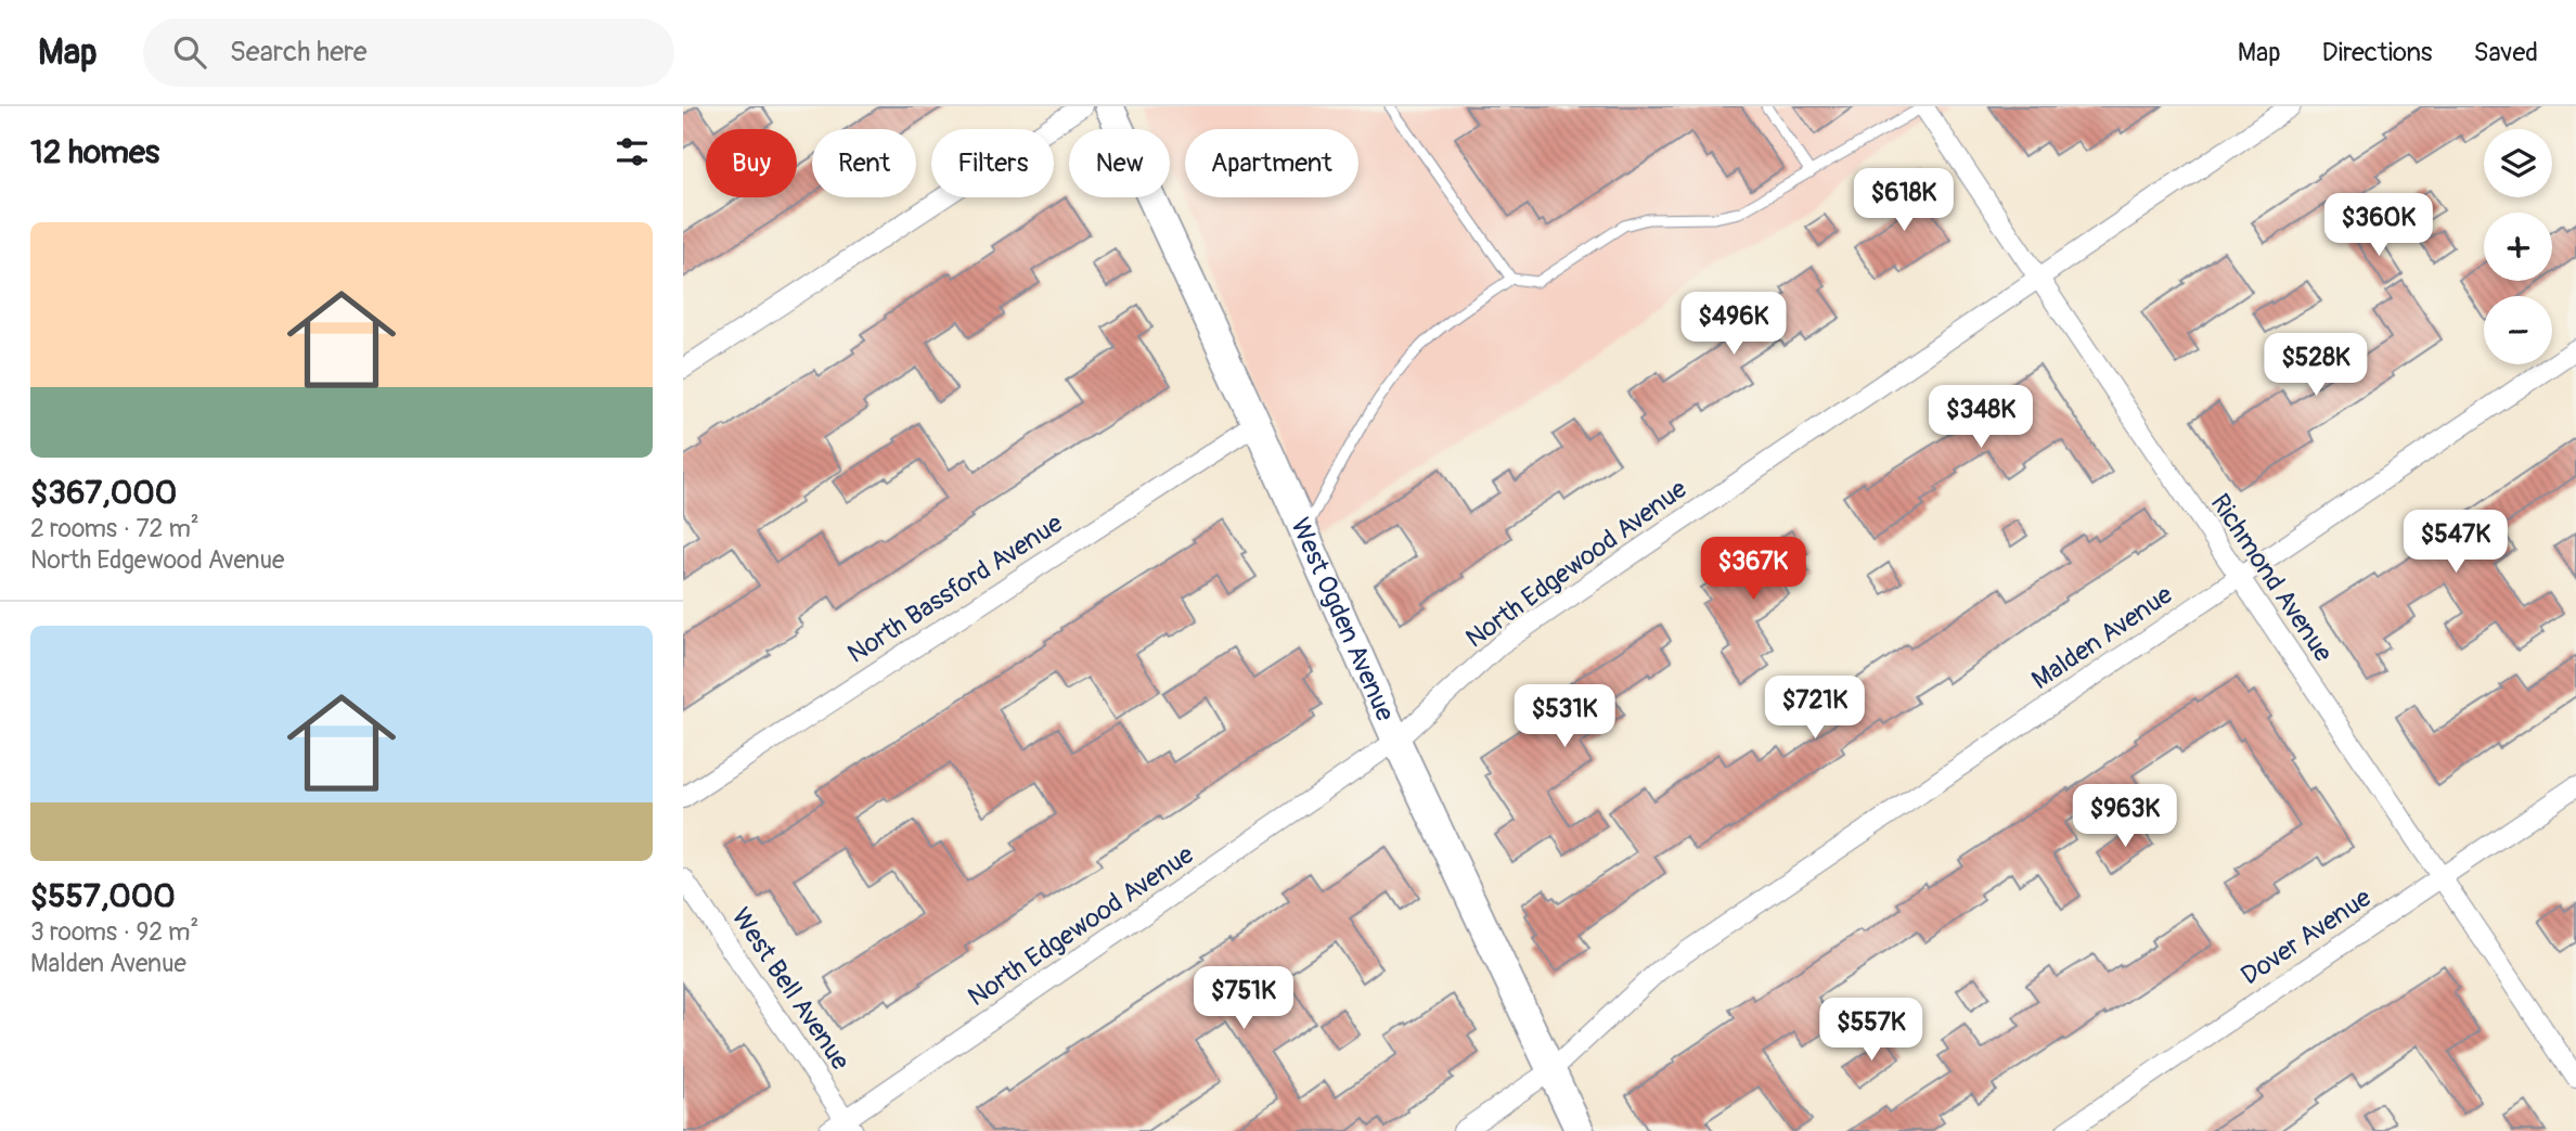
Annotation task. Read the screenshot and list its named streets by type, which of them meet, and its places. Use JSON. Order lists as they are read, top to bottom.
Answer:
{
  "streets": {
    "main road": ["West Ogden Avenue"],
    "street": [
      "North Edgewood Avenue",
      "Richmond Avenue",
      "North Bassford Avenue",
      "Malden Avenue",
      "Dover Avenue",
      "West Bell Avenue"
    ]
  },
  "crossings": [
    ["North Edgewood Avenue", "Richmond Avenue"],
    ["North Edgewood Avenue", "West Ogden Avenue"],
    ["North Edgewood Avenue", "West Bell Avenue"],
    ["Richmond Avenue", "Malden Avenue"],
    ["Richmond Avenue", "Dover Avenue"],
    ["North Bassford Avenue", "West Ogden Avenue"],
    ["West Ogden Avenue", "Malden Avenue"]
  ],
  "page": {
    "header": "Map",
    "search": "Search here",
    "nav": ["Map", "Directions", "Saved"],
    "heading": "12 homes",
    "map_buttons": ["+", "−"],
    "chip": [
      "Buy",
      "Rent",
      "Filters",
      "New",
      "Apartment"
    ],
    "price": [
      "$618K",
      "$360K",
      "$496K",
      "$528K",
      "$348K",
      "$547K",
      "$367K",
      "$721K",
      "$531K",
      "$963K",
      "$751K",
      "$557K"
    ],
    "list": [
      {
        "name": "$367,000",
        "note": "2 rooms · 72 m² · North Edgewood Avenue"
      },
      {
        "name": "$557,000",
        "note": "3 rooms · 92 m² · Malden Avenue"
      }
    ]
  }
}
